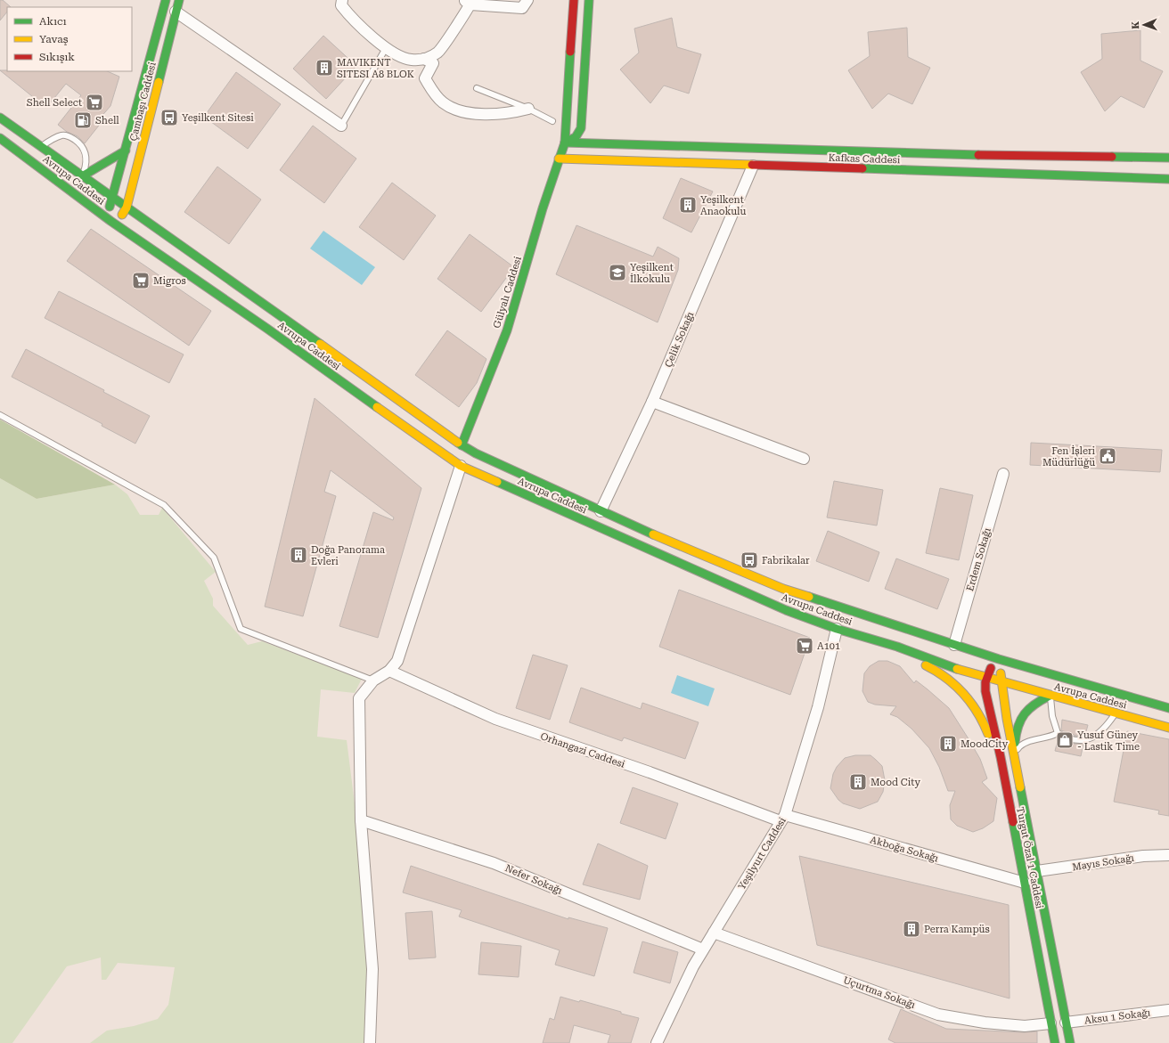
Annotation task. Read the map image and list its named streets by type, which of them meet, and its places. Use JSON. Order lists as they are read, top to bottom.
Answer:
{
  "streets": {
    "street": [
      "Çambaşı Caddesi",
      "Kafkas Caddesi",
      "Avrupa Caddesi",
      "Gülyalı Caddesi",
      "Çelik Sokağı",
      "Erdem Sokağı",
      "Orhangazi Caddesi",
      "Akboğa Sokağı",
      "Yeşilyurt Caddesi",
      "Turgut Özal 1 Caddesi",
      "Mayıs Sokağı",
      "Nefer Sokağı",
      "Uçurtma Sokağı",
      "Aksu 1 Sokağı"
    ]
  },
  "crossings": [
    ["Çambaşı Caddesi", "Avrupa Caddesi"],
    ["Kafkas Caddesi", "Gülyalı Caddesi"],
    ["Kafkas Caddesi", "Çelik Sokağı"],
    ["Avrupa Caddesi", "Gülyalı Caddesi"],
    ["Avrupa Caddesi", "Çelik Sokağı"],
    ["Avrupa Caddesi", "Erdem Sokağı"],
    ["Avrupa Caddesi", "Yeşilyurt Caddesi"],
    ["Avrupa Caddesi", "Turgut Özal 1 Caddesi"],
    ["Orhangazi Caddesi", "Akboğa Sokağı"],
    ["Orhangazi Caddesi", "Yeşilyurt Caddesi"],
    ["Akboğa Sokağı", "Yeşilyurt Caddesi"],
    ["Akboğa Sokağı", "Turgut Özal 1 Caddesi"],
    ["Yeşilyurt Caddesi", "Nefer Sokağı"],
    ["Yeşilyurt Caddesi", "Uçurtma Sokağı"],
    ["Turgut Özal 1 Caddesi", "Mayıs Sokağı"],
    ["Turgut Özal 1 Caddesi", "Uçurtma Sokağı"],
    ["Turgut Özal 1 Caddesi", "Aksu 1 Sokağı"]
  ],
  "places": {
    "building": [
      "MAVIKENT SITESI A8 BLOK",
      "Yeşilkent Anaokulu",
      "Doğa Panorama Evleri",
      "MoodCity",
      "Mood City",
      "Perra Kampüs"
    ],
    "supermarket": ["Shell Select", "Migros", "A101"],
    "bus stop": ["Yeşilkent Sitesi", "Fabrikalar"],
    "fuel station": ["Shell"],
    "school or university": ["Yeşilkent İlkokulu"],
    "public building": ["Fen İşleri Müdürlüğü"],
    "shop": ["Yusuf Güney - Lastik Time"]
  },
  "legend": ["Akıcı", "Yavaş", "Sıkışık"],
  "north": "left"
}
